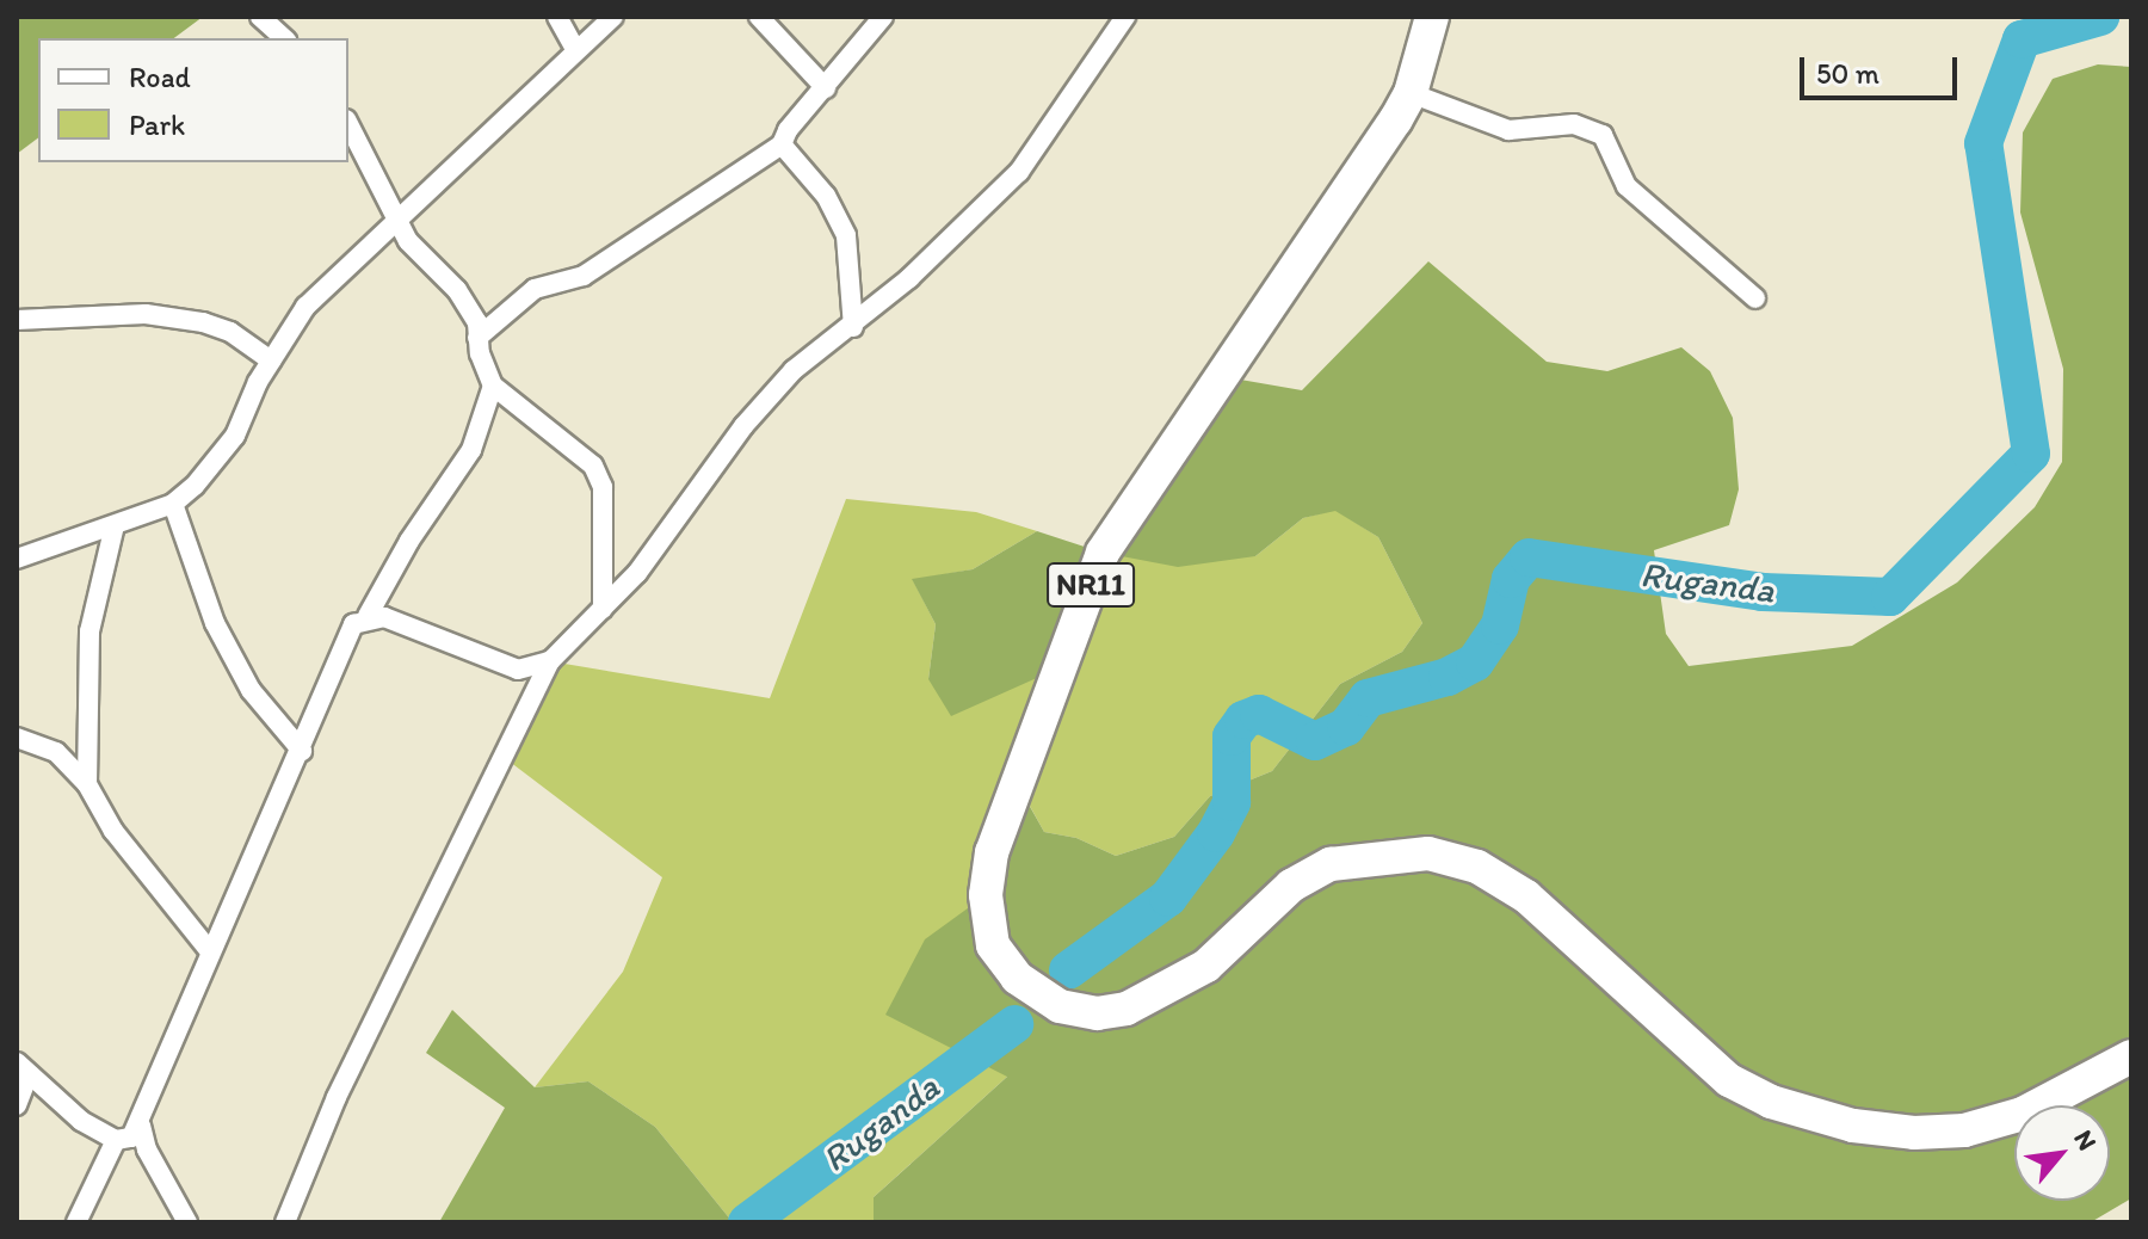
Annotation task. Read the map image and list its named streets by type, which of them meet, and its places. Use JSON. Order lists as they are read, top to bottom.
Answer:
{
  "streets": {
    "highway": ["NR11"]
  },
  "water": ["Ruganda"],
  "legend": ["Road", "Park"],
  "scale_bar": "50 m",
  "north": "top right"
}
